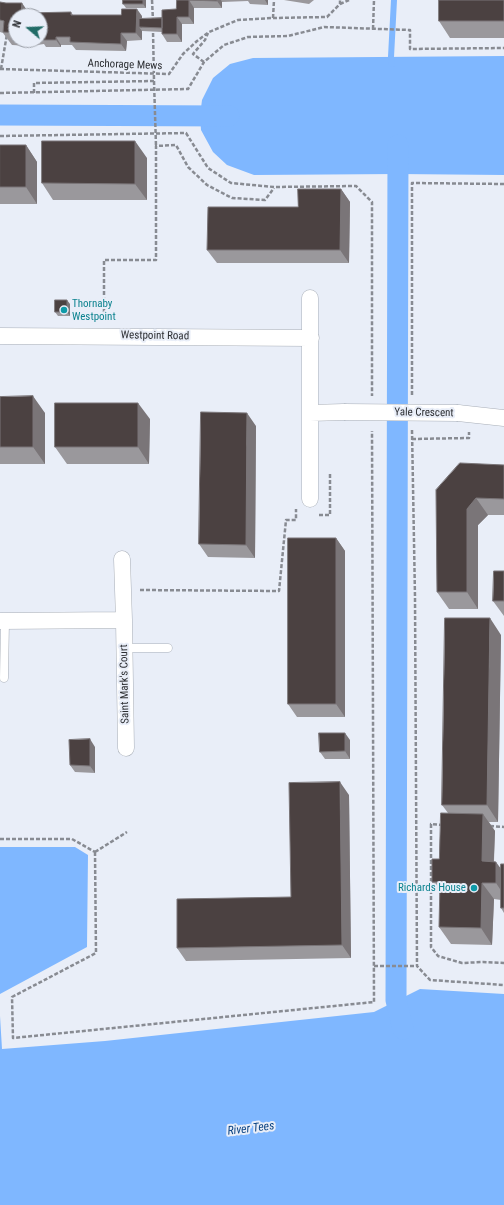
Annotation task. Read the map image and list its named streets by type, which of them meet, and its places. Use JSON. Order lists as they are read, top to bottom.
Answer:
{
  "streets": {
    "street": ["Westpoint Road", "Yale Crescent", "Saint Mark's Court"],
    "path": ["Anchorage Mews"]
  },
  "water": ["River Tees"],
  "places": ["Thornaby Westpoint", "Richards House"],
  "north": "left"
}
